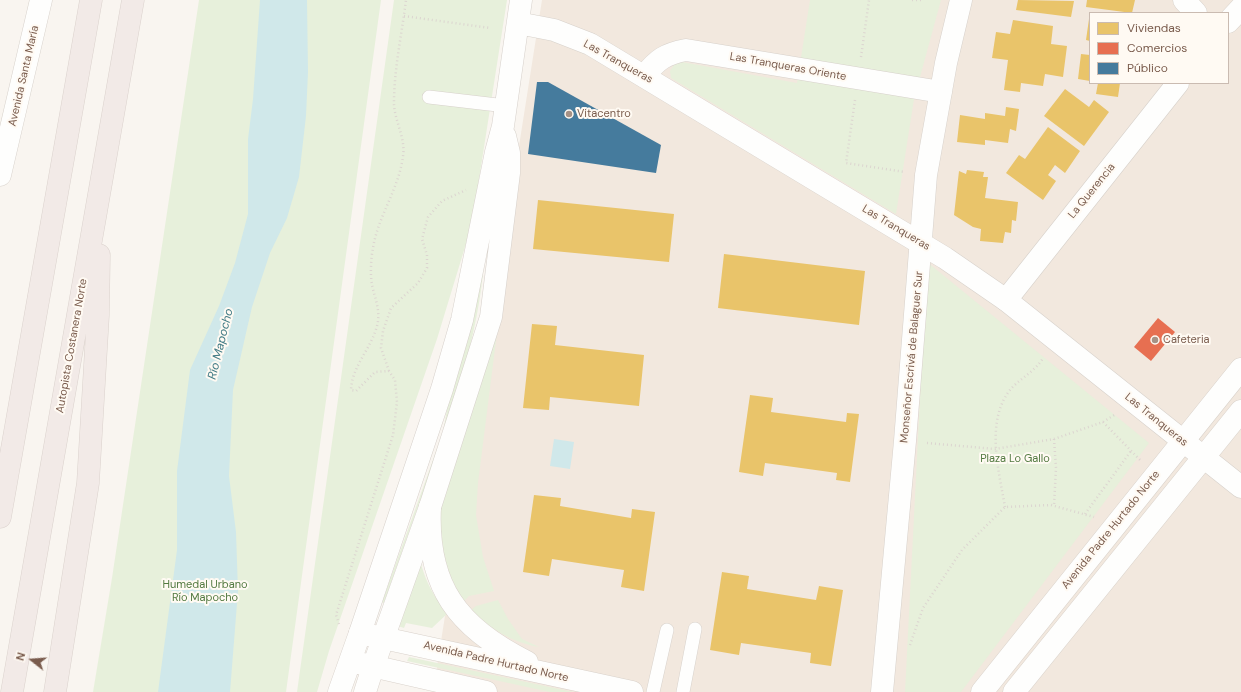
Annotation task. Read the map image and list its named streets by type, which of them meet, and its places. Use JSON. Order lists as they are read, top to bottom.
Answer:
{
  "streets": {
    "highway": ["Autopista Costanera Norte"],
    "street": [
      "Las Tranqueras",
      "Las Tranqueras Oriente",
      "Avenida Santa María",
      "La Querencia",
      "Monseñor Escrivá de Balaguer Sur",
      "Avenida Padre Hurtado Norte"
    ]
  },
  "crossings": [
    ["Las Tranqueras", "Las Tranqueras Oriente"],
    ["Las Tranqueras", "La Querencia"],
    ["Las Tranqueras", "Monseñor Escrivá de Balaguer Sur"],
    ["Las Tranqueras", "Avenida Padre Hurtado Norte"],
    ["Las Tranqueras Oriente", "Monseñor Escrivá de Balaguer Sur"]
  ],
  "water": ["Río Mapocho"],
  "parks": ["Plaza Lo Gallo", "Humedal Urbano Río Mapocho"],
  "places": ["Vitacentro", "Cafeteria"],
  "legend": ["Viviendas", "Comercios", "Público"],
  "north": "left"
}
